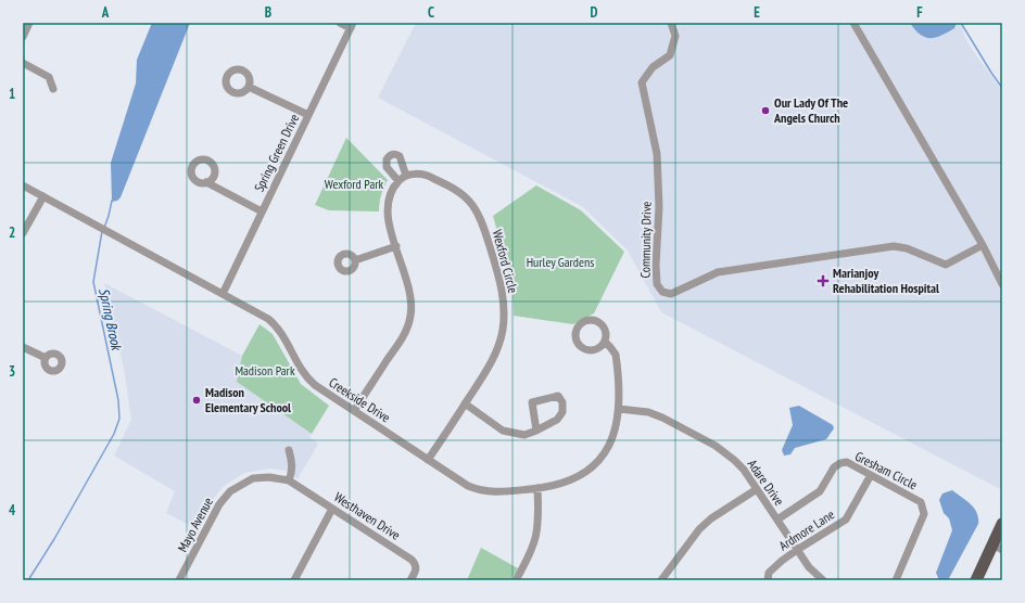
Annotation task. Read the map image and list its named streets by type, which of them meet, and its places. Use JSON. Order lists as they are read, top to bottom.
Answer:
{
  "streets": {
    "street": [
      "Spring Green Drive",
      "Community Drive",
      "Wexford Circle",
      "Creekside Drive",
      "Gresham Circle",
      "Adare Drive",
      "Westhaven Drive",
      "Mayo Avenue",
      "Ardmore Lane"
    ]
  },
  "crossings": [
    ["Spring Green Drive", "Creekside Drive"],
    ["Wexford Circle", "Creekside Drive"],
    ["Creekside Drive", "Adare Drive"],
    ["Gresham Circle", "Adare Drive"],
    ["Gresham Circle", "Ardmore Lane"],
    ["Adare Drive", "Ardmore Lane"],
    ["Westhaven Drive", "Mayo Avenue"]
  ],
  "water": ["Spring Brook"],
  "parks": ["Wexford Park", "Hurley Gardens", "Madison Park"],
  "places": {
    "other": ["Our Lady Of The Angels Church", "Madison Elementary School"],
    "health": ["Marianjoy Rehabilitation Hospital"]
  },
  "grid": {
    "columns": [
      "A",
      "B",
      "C",
      "D",
      "E",
      "F"
    ],
    "rows": [
      "1",
      "2",
      "3",
      "4"
    ]
  }
}
